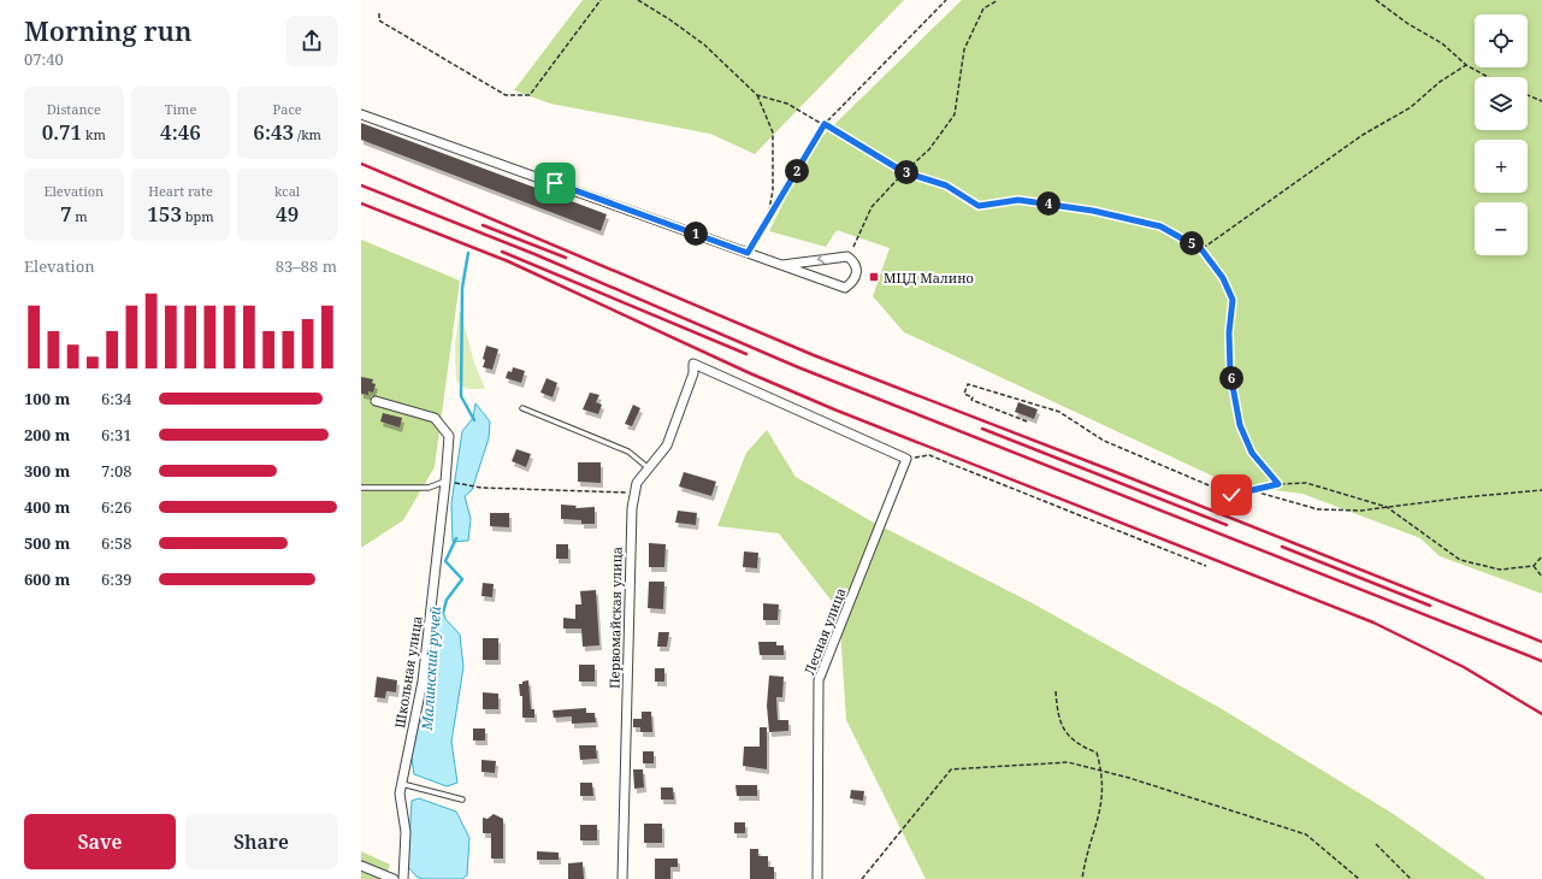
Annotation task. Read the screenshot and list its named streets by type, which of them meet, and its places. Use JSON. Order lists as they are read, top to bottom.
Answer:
{
  "streets": {
    "street": ["Первомайская улица", "Лесная улица", "Школьная улица"]
  },
  "crossings": [
    ["Первомайская улица", "Лесная улица"]
  ],
  "water": ["Малинский ручей"],
  "places": {
    "transit": ["МЦД Малино"]
  },
  "page": {
    "heading": ["Morning run", "07:40"],
    "map_buttons": ["+", "−"],
    "stats": [
      ["Distance", "0.71 km"],
      ["Time", "4:46"],
      ["Pace", "6:43 /km"],
      ["Elevation", "7 m"],
      ["Heart rate", "153 bpm"],
      ["kcal", "49"]
    ],
    "pins": [
      "2",
      "3",
      "4",
      "1",
      "5",
      "6"
    ],
    "chart": ["Elevation", "83–88 m"],
    "list": [
      {
        "name": "100 m",
        "note": "6:34"
      },
      {
        "name": "200 m",
        "note": "6:31"
      },
      {
        "name": "300 m",
        "note": "7:08"
      },
      {
        "name": "400 m",
        "note": "6:26"
      },
      {
        "name": "500 m",
        "note": "6:58"
      },
      {
        "name": "600 m",
        "note": "6:39"
      }
    ],
    "buttons": ["Save", "Share"]
  }
}
